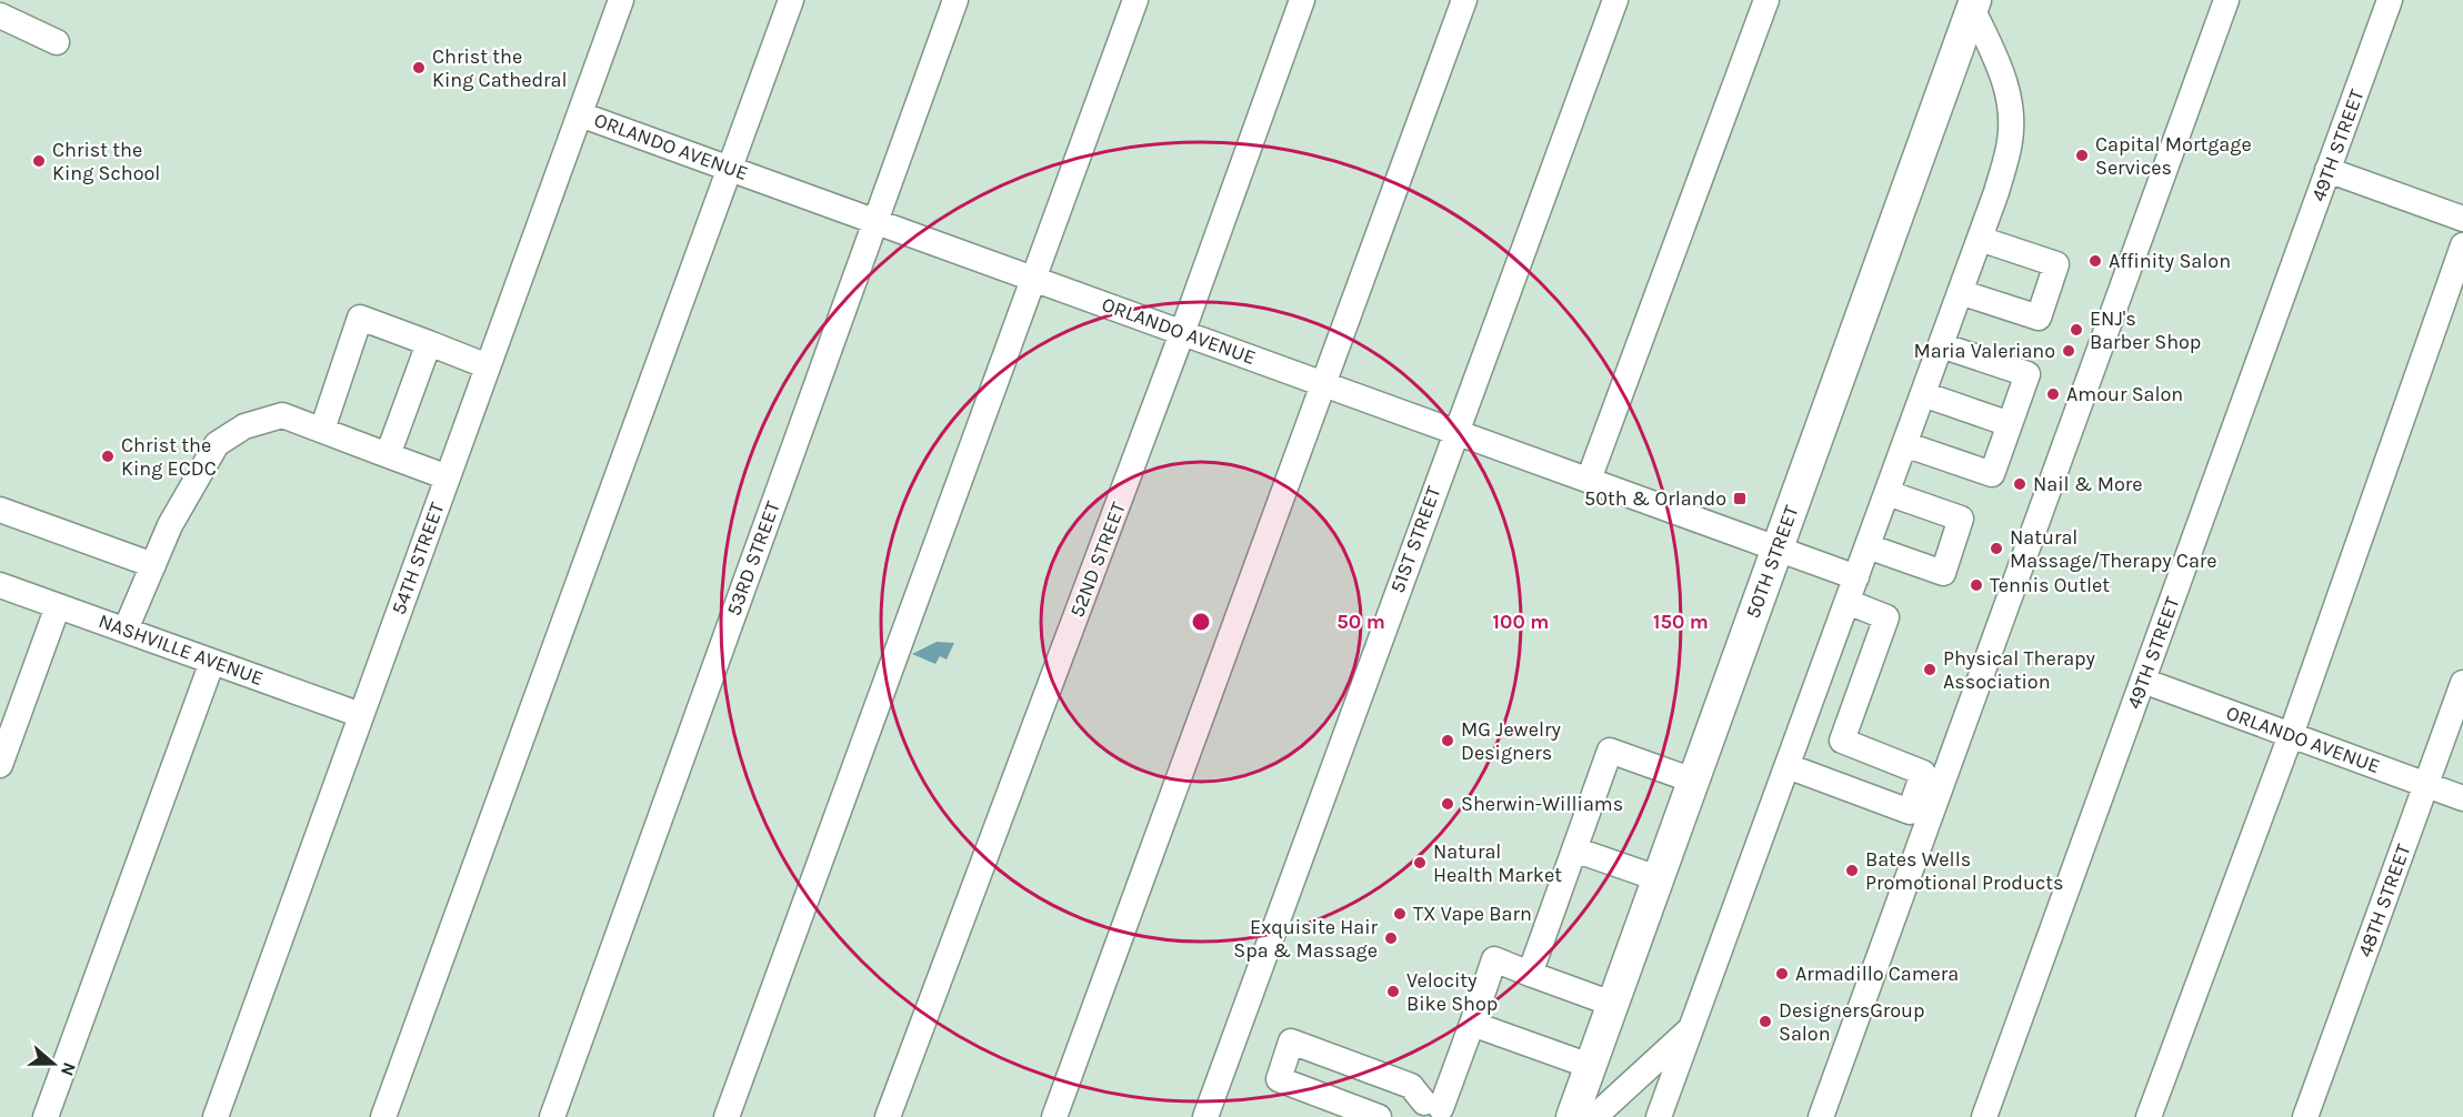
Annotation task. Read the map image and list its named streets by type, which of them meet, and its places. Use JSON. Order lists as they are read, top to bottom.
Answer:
{
  "streets": {
    "main road": ["50TH STREET"],
    "street": [
      "49TH STREET",
      "ORLANDO AVENUE",
      "51ST STREET",
      "54TH STREET",
      "53RD STREET",
      "52ND STREET",
      "NASHVILLE AVENUE",
      "48TH STREET"
    ]
  },
  "crossings": [
    ["49TH STREET", "ORLANDO AVENUE"],
    ["ORLANDO AVENUE", "51ST STREET"],
    ["ORLANDO AVENUE", "54TH STREET"],
    ["ORLANDO AVENUE", "53RD STREET"],
    ["ORLANDO AVENUE", "52ND STREET"],
    ["ORLANDO AVENUE", "50TH STREET"],
    ["ORLANDO AVENUE", "48TH STREET"],
    ["54TH STREET", "NASHVILLE AVENUE"]
  ],
  "places": {
    "other": [
      "Christ the King Cathedral",
      "Capital Mortgage Services",
      "Christ the King School",
      "Affinity Salon",
      "ENJ's Barber Shop",
      "Maria Valeriano",
      "Amour Salon",
      "Christ the King ECDC",
      "Nail & More",
      "Natural Massage/Therapy Care",
      "Tennis Outlet",
      "Physical Therapy Association",
      "MG Jewelry Designers",
      "Sherwin-Williams",
      "Natural Health Market",
      "Bates Wells Promotional Products",
      "TX Vape Barn",
      "Exquisite Hair Spa & Massage",
      "Armadillo Camera",
      "Velocity Bike Shop",
      "DesignersGroup Salon"
    ],
    "transit": ["50th & Orlando"]
  },
  "north": "right",
  "rings": ["50 m", "100 m", "150 m"]
}
